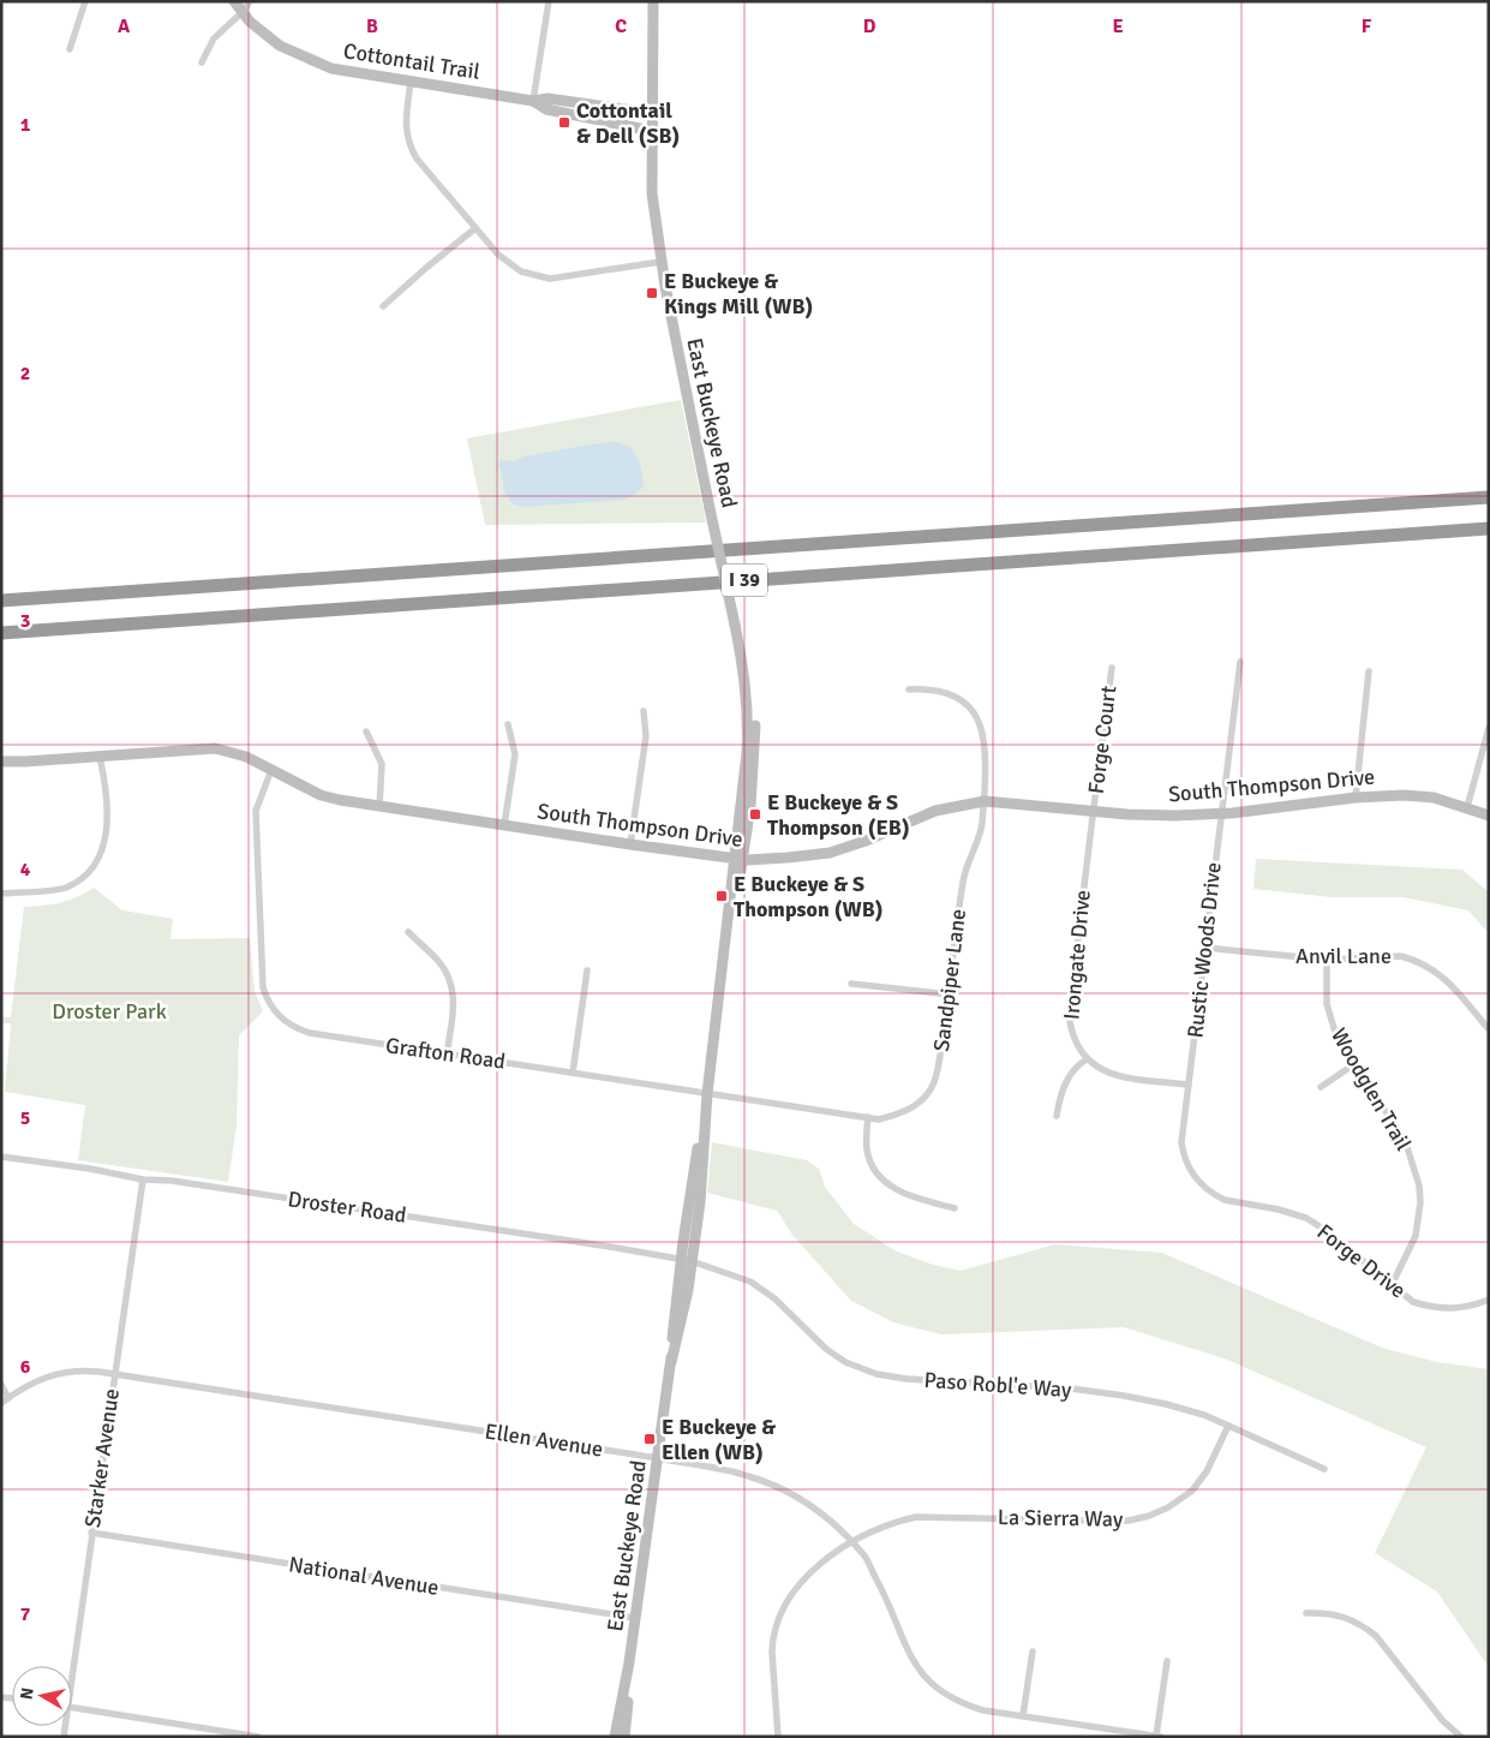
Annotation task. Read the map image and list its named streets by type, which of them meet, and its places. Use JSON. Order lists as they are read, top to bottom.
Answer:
{
  "streets": {
    "highway": ["I 39"],
    "main road": ["Cottontail Trail", "East Buckeye Road", "South Thompson Drive"],
    "street": [
      "Forge Court",
      "Rustic Woods Drive",
      "Irongate Drive",
      "Anvil Lane",
      "Sandpiper Lane",
      "Grafton Road",
      "Woodglen Trail",
      "Droster Road",
      "Forge Drive",
      "Paso Robl'e Way",
      "Ellen Avenue",
      "Starker Avenue",
      "La Sierra Way",
      "National Avenue"
    ]
  },
  "crossings": [
    ["Cottontail Trail", "East Buckeye Road"],
    ["East Buckeye Road", "South Thompson Drive"],
    ["East Buckeye Road", "Grafton Road"],
    ["East Buckeye Road", "Droster Road"],
    ["East Buckeye Road", "Paso Robl'e Way"],
    ["East Buckeye Road", "Ellen Avenue"],
    ["East Buckeye Road", "National Avenue"],
    ["Forge Court", "South Thompson Drive"],
    ["Forge Court", "Irongate Drive"],
    ["South Thompson Drive", "Rustic Woods Drive"],
    ["South Thompson Drive", "Irongate Drive"],
    ["South Thompson Drive", "Sandpiper Lane"],
    ["South Thompson Drive", "Grafton Road"],
    ["Rustic Woods Drive", "Anvil Lane"],
    ["Rustic Woods Drive", "Forge Drive"],
    ["Anvil Lane", "Woodglen Trail"],
    ["Sandpiper Lane", "Grafton Road"],
    ["Woodglen Trail", "Forge Drive"],
    ["Droster Road", "Paso Robl'e Way"],
    ["Droster Road", "Starker Avenue"],
    ["Paso Robl'e Way", "La Sierra Way"],
    ["Ellen Avenue", "Starker Avenue"],
    ["Ellen Avenue", "La Sierra Way"],
    ["Starker Avenue", "National Avenue"]
  ],
  "parks": ["Droster Park"],
  "places": {
    "transit": [
      "Cottontail & Dell (SB)",
      "E Buckeye & Kings Mill (WB)",
      "E Buckeye & S Thompson (EB)",
      "E Buckeye & S Thompson (WB)",
      "E Buckeye & Ellen (WB)"
    ]
  },
  "north": "left",
  "grid": {
    "columns": [
      "A",
      "B",
      "C",
      "D",
      "E",
      "F"
    ],
    "rows": [
      "1",
      "2",
      "3",
      "4",
      "5",
      "6",
      "7"
    ]
  }
}
